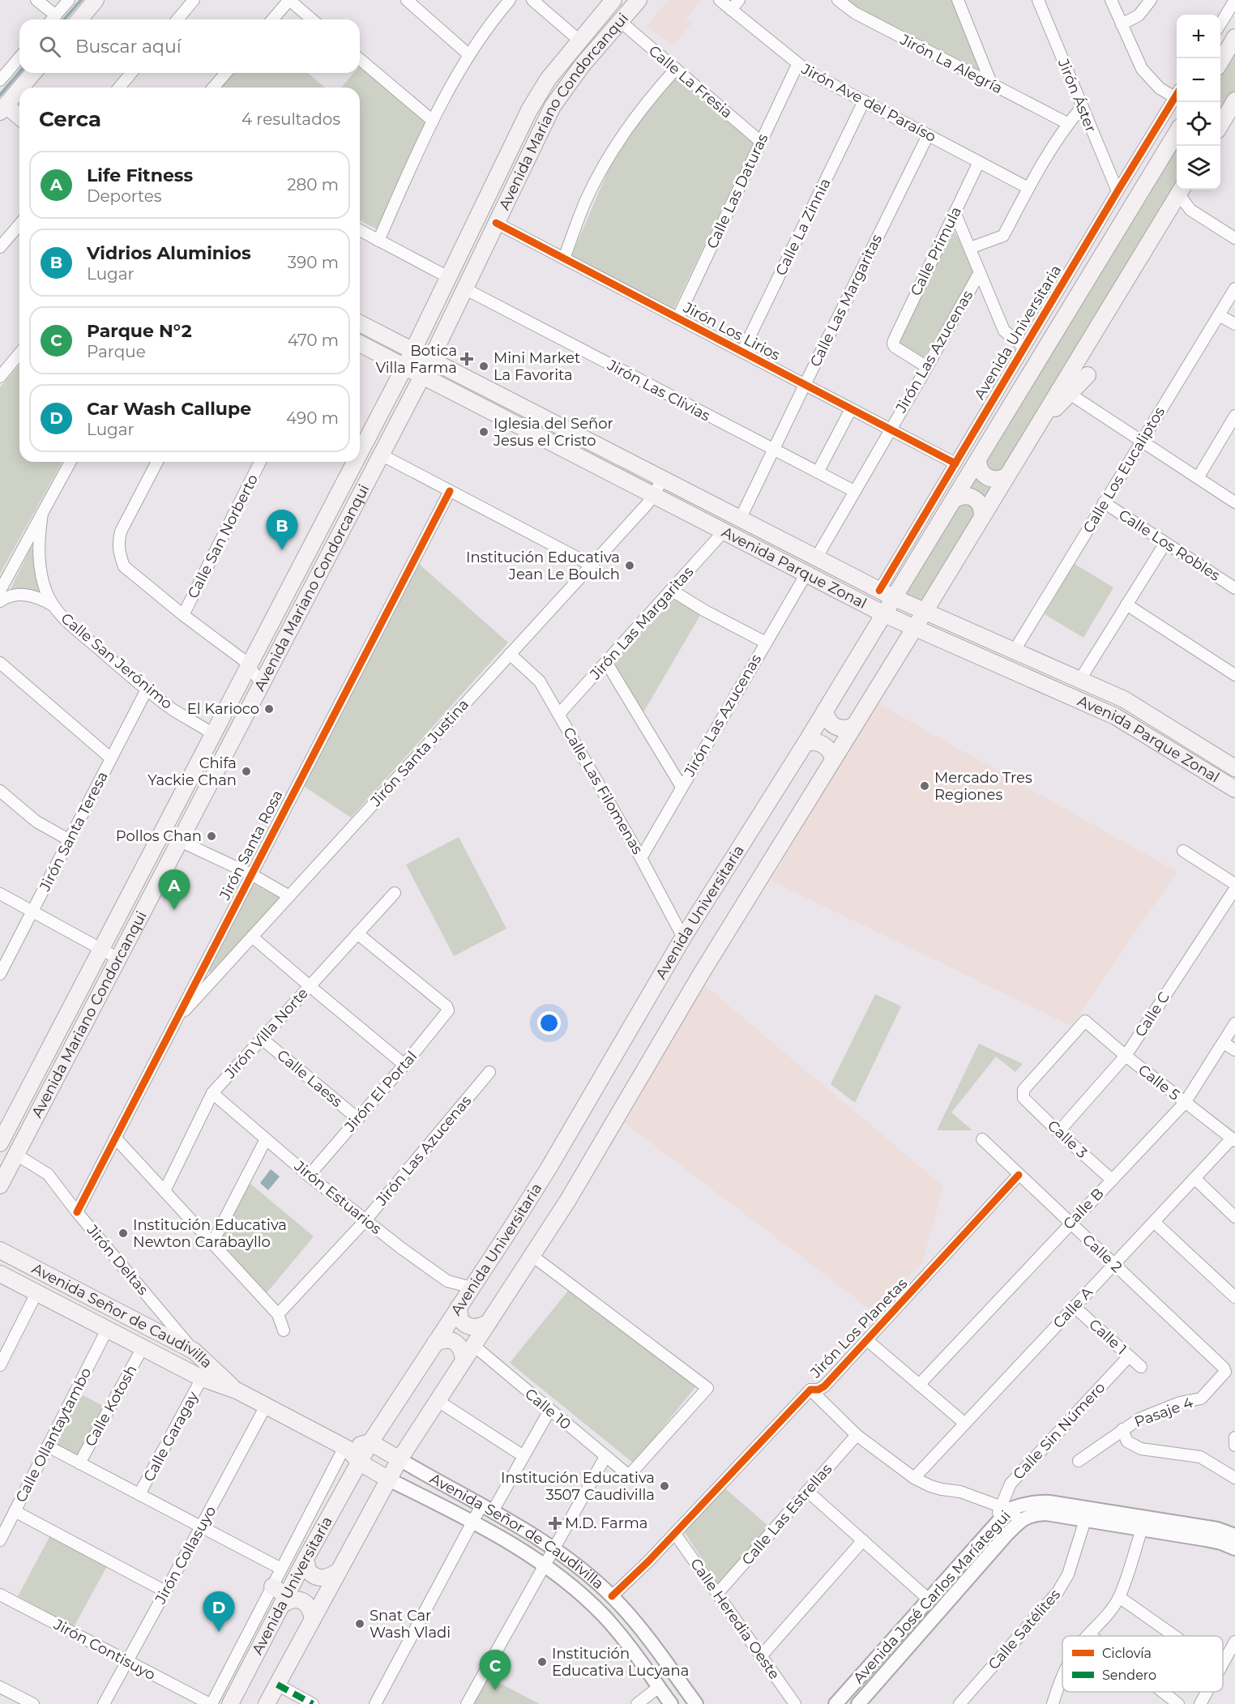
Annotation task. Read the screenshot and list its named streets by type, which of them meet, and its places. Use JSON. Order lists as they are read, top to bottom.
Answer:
{
  "streets": {
    "main road": [
      "Avenida Mariano Condorcanqui",
      "Avenida Universitaria",
      "Avenida Parque Zonal",
      "Avenida Señor de Caudivilla"
    ],
    "street": [
      "Jirón La Alegría",
      "Calle La Fresia",
      "Jirón Áster",
      "Jirón Ave del Paraíso",
      "Calle Las Daturas",
      "Calle La Zinnia",
      "Calle Primula",
      "Calle Las Margaritas",
      "Jirón Los Lirios",
      "Jirón Las Azucenas",
      "Jirón Las Clivias",
      "Calle Los Eucaliptos",
      "Calle San Norberto",
      "Calle Los Robles",
      "Jirón Las Margaritas",
      "Calle San Jerónimo",
      "Jirón Santa Justina",
      "Calle Las Filomenas",
      "Jirón Santa Teresa",
      "Jirón Santa Rosa",
      "Calle C",
      "Jirón Villa Norte",
      "Calle Laess",
      "Calle 5",
      "Jirón El Portal",
      "Calle 3",
      "Jirón Estuarios",
      "Calle B",
      "Calle 2",
      "Jirón Deltas",
      "Calle A",
      "Jirón Los Planetas",
      "Calle 1",
      "Calle Kotosh",
      "Calle 10",
      "Pasaje 4",
      "Calle Sin Número",
      "Calle Ollantaytambo",
      "Calle Garagay",
      "Calle Las Estrellas",
      "Jirón Collasuyo",
      "Avenida José Carlos Maríategui",
      "Calle Heredia Oeste",
      "Calle Satélites",
      "Jirón Contisuyo"
    ]
  },
  "crossings": [
    ["Calle La Fresia", "Avenida Mariano Condorcanqui"],
    ["Calle La Fresia", "Calle Las Daturas"],
    ["Jirón Áster", "Avenida Universitaria"],
    ["Jirón Ave del Paraíso", "Calle Las Daturas"],
    ["Jirón Ave del Paraíso", "Calle La Zinnia"],
    ["Jirón Ave del Paraíso", "Calle Primula"],
    ["Jirón Ave del Paraíso", "Calle Las Margaritas"],
    ["Avenida Mariano Condorcanqui", "Jirón Los Lirios"],
    ["Avenida Mariano Condorcanqui", "Jirón Las Clivias"],
    ["Avenida Mariano Condorcanqui", "Avenida Parque Zonal"],
    ["Avenida Mariano Condorcanqui", "Calle San Jerónimo"],
    ["Avenida Mariano Condorcanqui", "Jirón Deltas"],
    ["Calle Las Daturas", "Jirón Los Lirios"],
    ["Calle La Zinnia", "Jirón Los Lirios"],
    ["Calle Primula", "Jirón Las Azucenas"],
    ["Calle Las Margaritas", "Jirón Los Lirios"],
    ["Calle Las Margaritas", "Jirón Las Clivias"],
    ["Calle Las Margaritas", "Avenida Parque Zonal"],
    ["Jirón Los Lirios", "Avenida Universitaria"],
    ["Jirón Los Lirios", "Jirón Las Azucenas"],
    ["Avenida Universitaria", "Avenida Parque Zonal"],
    ["Avenida Universitaria", "Calle Las Filomenas"],
    ["Avenida Universitaria", "Jirón Estuarios"],
    ["Avenida Universitaria", "Avenida Señor de Caudivilla"],
    ["Avenida Universitaria", "Jirón Contisuyo"],
    ["Jirón Las Azucenas", "Jirón Las Clivias"],
    ["Jirón Las Azucenas", "Avenida Parque Zonal"],
    ["Jirón Las Azucenas", "Calle Las Filomenas"],
    ["Jirón Las Azucenas", "Jirón Estuarios"],
    ["Calle Los Eucaliptos", "Calle Los Robles"],
    ["Calle Los Eucaliptos", "Avenida Parque Zonal"],
    ["Avenida Parque Zonal", "Jirón Las Margaritas"],
    ["Avenida Parque Zonal", "Jirón Santa Justina"],
    ["Jirón Las Margaritas", "Calle Las Filomenas"],
    ["Calle San Jerónimo", "Jirón Santa Teresa"],
    ["Jirón Santa Justina", "Calle Las Filomenas"],
    ["Jirón Santa Justina", "Jirón Santa Rosa"],
    ["Jirón Santa Rosa", "Jirón Deltas"],
    ["Calle C", "Calle 5"],
    ["Calle C", "Calle 3"],
    ["Jirón Villa Norte", "Calle Laess"],
    ["Jirón Villa Norte", "Jirón El Portal"],
    ["Jirón Villa Norte", "Jirón Estuarios"],
    ["Calle Laess", "Jirón El Portal"],
    ["Calle 5", "Calle 3"],
    ["Calle 5", "Calle B"],
    ["Calle 5", "Calle A"],
    ["Jirón El Portal", "Jirón Estuarios"],
    ["Calle 3", "Calle B"],
    ["Calle B", "Calle 2"],
    ["Calle 2", "Calle A"],
    ["Calle 2", "Jirón Los Planetas"],
    ["Calle 2", "Pasaje 4"],
    ["Jirón Deltas", "Avenida Señor de Caudivilla"],
    ["Calle A", "Calle 1"],
    ["Avenida Señor de Caudivilla", "Jirón Los Planetas"],
    ["Avenida Señor de Caudivilla", "Calle Kotosh"],
    ["Avenida Señor de Caudivilla", "Calle Ollantaytambo"],
    ["Avenida Señor de Caudivilla", "Calle Garagay"],
    ["Avenida Señor de Caudivilla", "Jirón Collasuyo"],
    ["Jirón Los Planetas", "Calle Heredia Oeste"],
    ["Calle 1", "Calle Sin Número"],
    ["Calle Sin Número", "Avenida José Carlos Maríategui"],
    ["Calle Las Estrellas", "Calle Heredia Oeste"],
    ["Jirón Collasuyo", "Jirón Contisuyo"],
    ["Avenida José Carlos Maríategui", "Calle Satélites"]
  ],
  "places": {
    "health": ["Botica Villa Farma", "M.D. Farma"],
    "other": [
      "Mini Market La Favorita",
      "Iglesia del Señor Jesus el Cristo",
      "Institución Educativa Jean Le Boulch",
      "El Karioco",
      "Chifa Yackie Chan",
      "Mercado Tres Regiones",
      "Pollos Chan",
      "Institución Educativa Newton Carabayllo",
      "Institución Educativa 3507 Caudivilla",
      "Snat Car Wash Vladi",
      "Institución Educativa Lucyana"
    ]
  },
  "legend": ["Ciclovía", "Sendero"],
  "page": {
    "map_buttons": ["+", "−"],
    "search": "Buscar aquí",
    "heading": ["Cerca", "4 resultados"],
    "list": [
      {
        "mark": "A",
        "name": "Life Fitness",
        "note": "Deportes",
        "value": "280 m"
      },
      {
        "mark": "B",
        "name": "Vidrios Aluminios",
        "note": "Lugar",
        "value": "390 m"
      },
      {
        "mark": "C",
        "name": "Parque N°2",
        "note": "Parque",
        "value": "470 m"
      },
      {
        "mark": "D",
        "name": "Car Wash Callupe",
        "note": "Lugar",
        "value": "490 m"
      }
    ],
    "pins": [
      "B",
      "A",
      "D",
      "C"
    ]
  }
}
